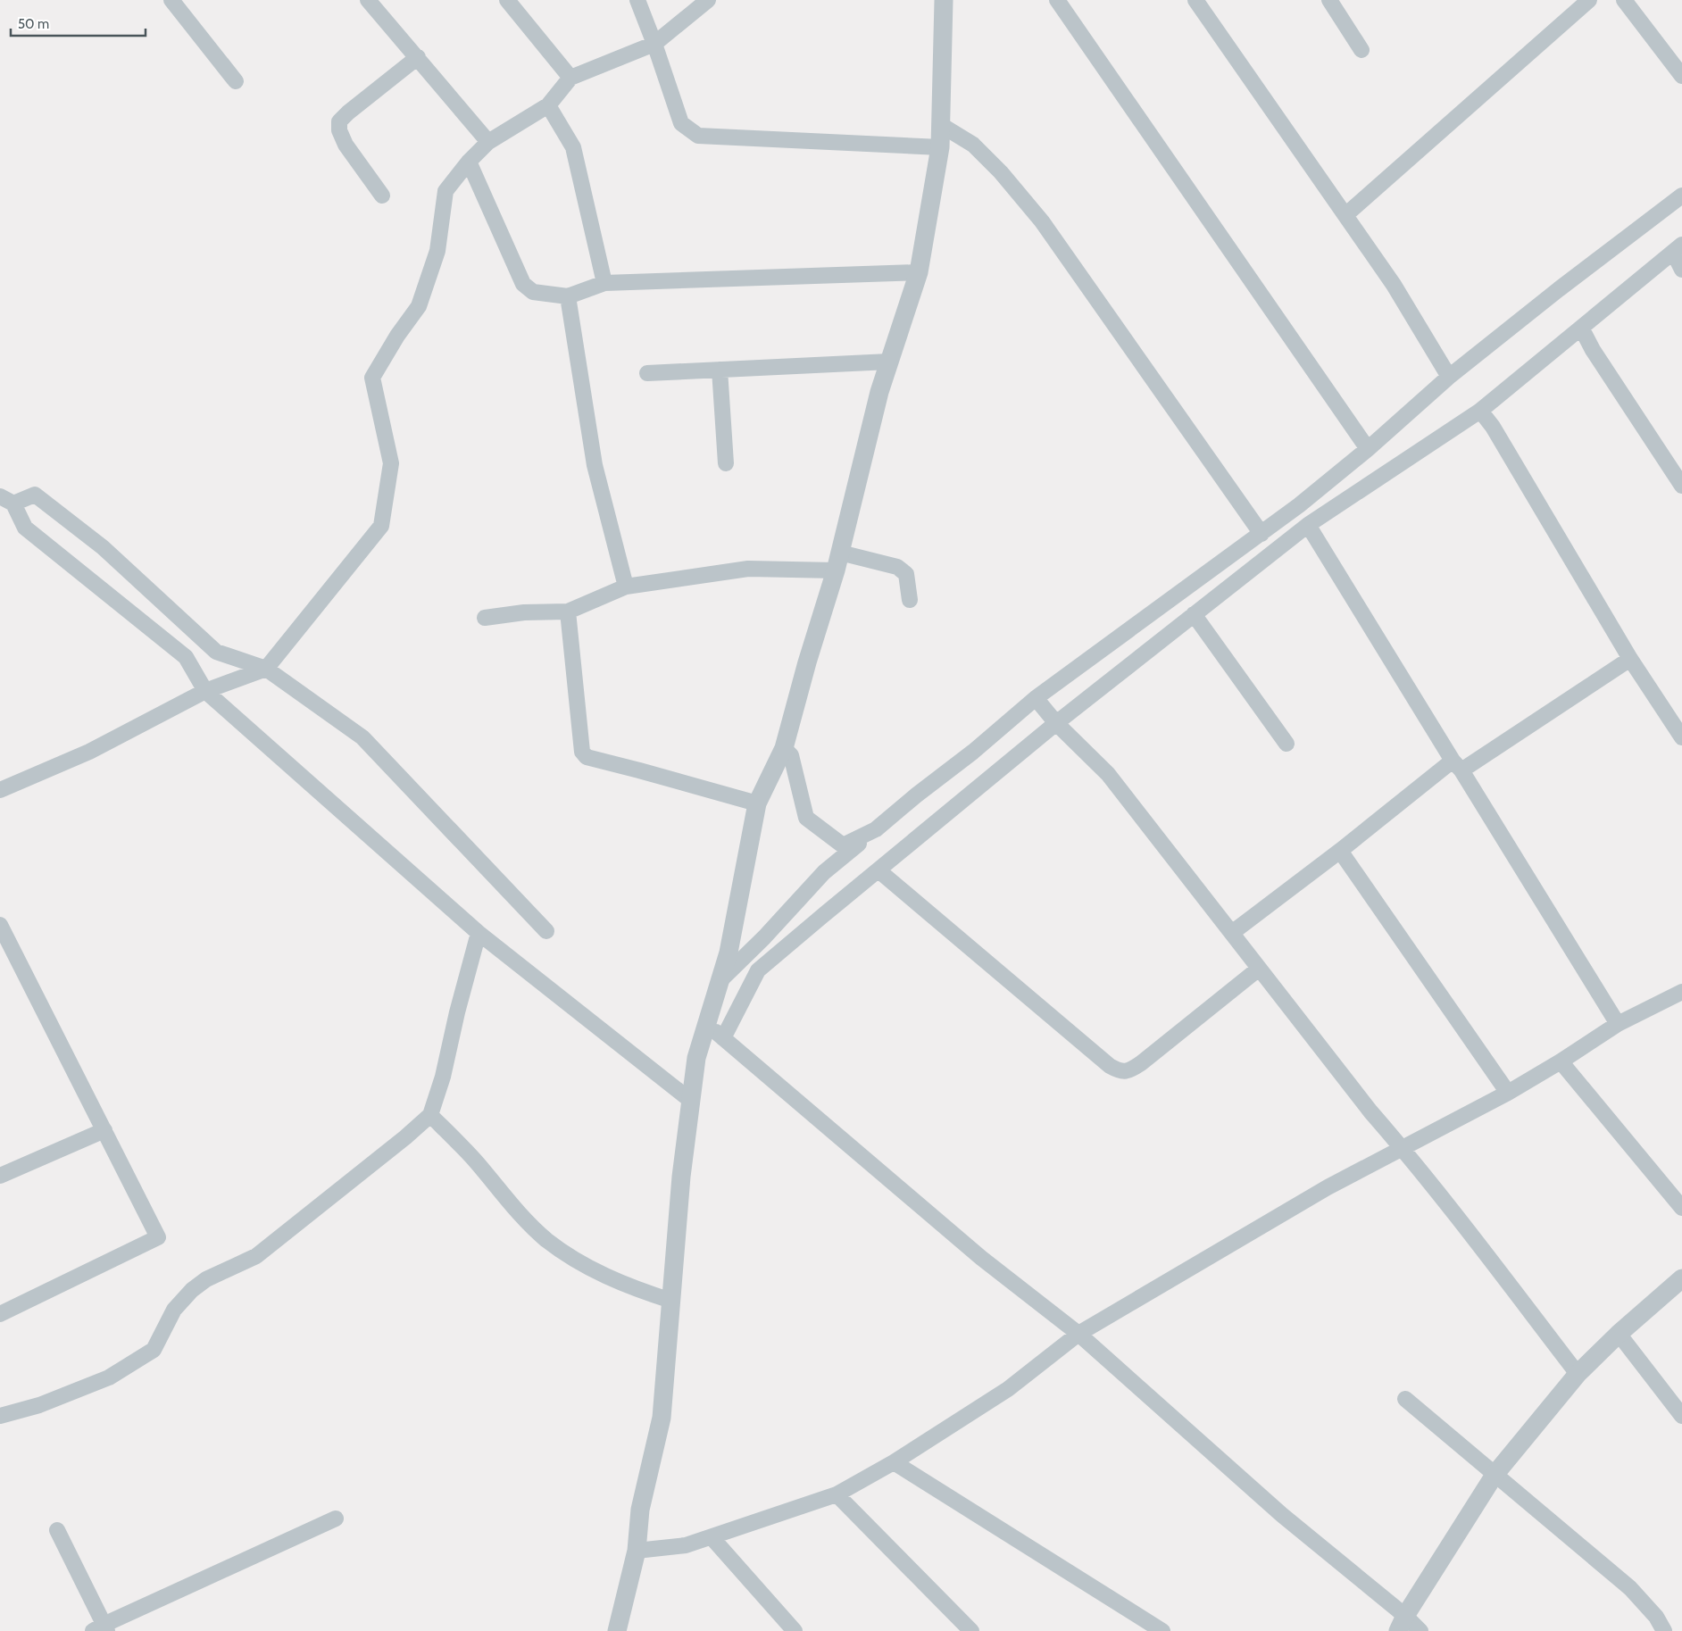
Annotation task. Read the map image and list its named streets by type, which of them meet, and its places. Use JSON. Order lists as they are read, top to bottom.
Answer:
{
  "scale_bar": "50 m"
}
